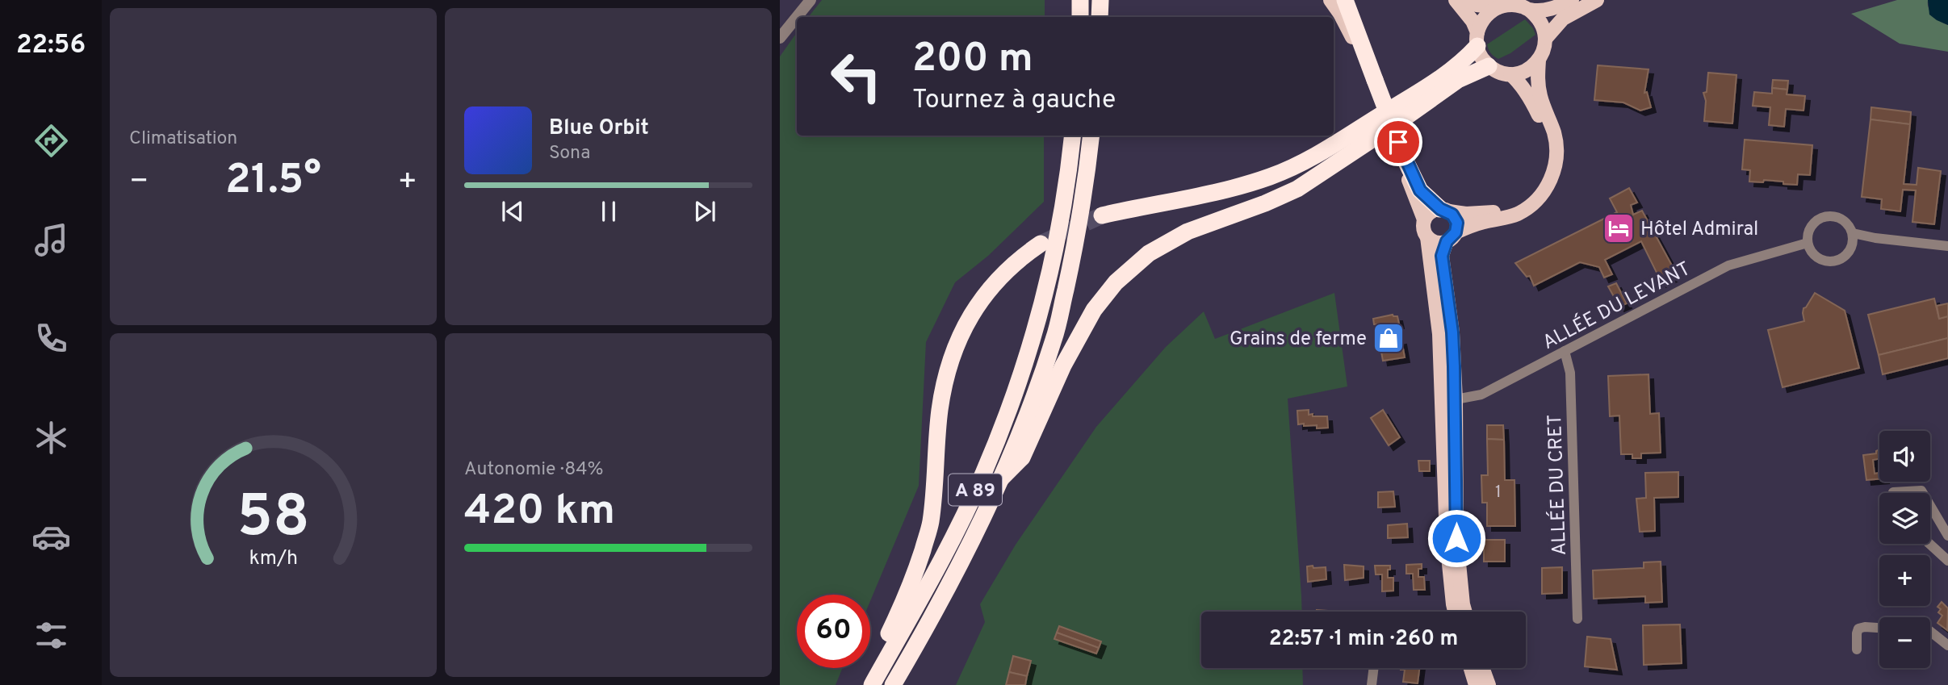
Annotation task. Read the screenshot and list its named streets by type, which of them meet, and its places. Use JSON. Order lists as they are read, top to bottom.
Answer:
{
  "streets": {
    "highway": ["A 89"],
    "street": ["ALLÉE DU LEVANT", "ALLÉE DU CRET"]
  },
  "crossings": [
    ["ALLÉE DU LEVANT", "ALLÉE DU CRET"]
  ],
  "places": {
    "hotel": ["Hôtel Admiral"],
    "shop": ["Grains de ferme"]
  },
  "house_numbers": ["1"],
  "page": {
    "tabs": "22:56",
    "tile": [
      "Climatisation",
      ["Autonomie · 84%", "420 km"]
    ],
    "turn": ["200 m", "Tournez à gauche"],
    "song": ["Blue Orbit", "Sona"],
    "heat": ["−", "21.5°", "+"],
    "map_buttons": ["+", "−"],
    "limit": "60",
    "trip": "22:57 · 1 min · 260 m",
    "gauge": ["58", "km/h"]
  }
}
